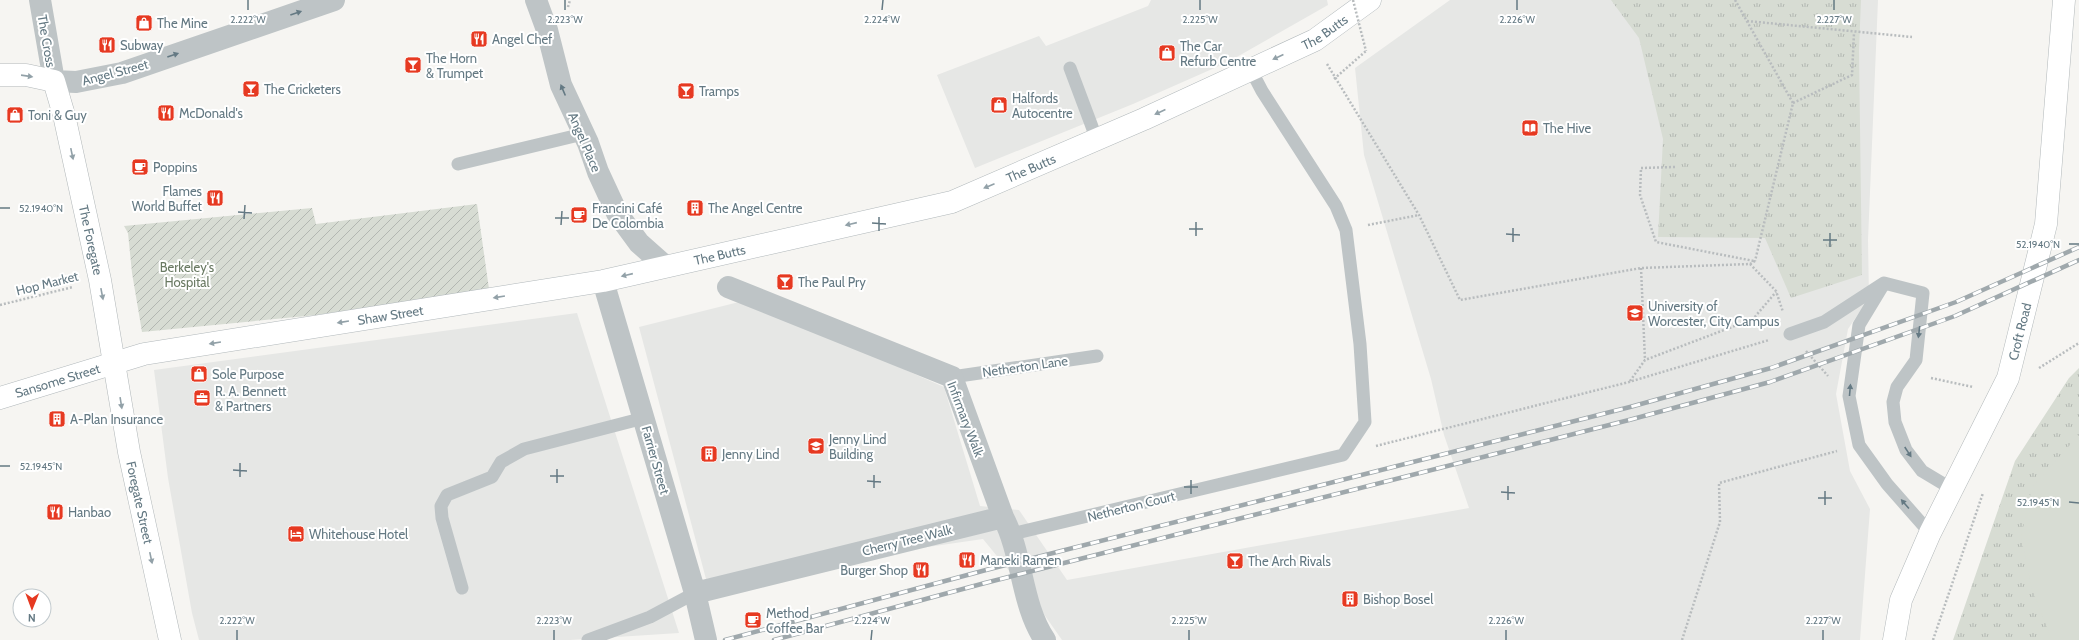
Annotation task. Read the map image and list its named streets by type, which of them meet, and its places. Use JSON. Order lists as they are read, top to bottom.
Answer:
{
  "streets": {
    "main road": [
      "The Butts",
      "The Foregate",
      "Shaw Street",
      "Croft Road",
      "Sansome Street",
      "Foregate Street"
    ],
    "street": [
      "The Cross",
      "Angel Street",
      "Angel Place",
      "Infirmary Walk",
      "Farrier Street",
      "Cherry Tree Walk"
    ],
    "lane": ["Netherton Lane", "Netherton Court"],
    "path": ["Hop Market"]
  },
  "crossings": [
    ["The Butts", "Angel Place"],
    ["The Butts", "Shaw Street"],
    ["The Cross", "Angel Street"],
    ["The Cross", "The Foregate"],
    ["Angel Street", "The Foregate"],
    ["Angel Place", "Shaw Street"],
    ["The Foregate", "Hop Market"],
    ["The Foregate", "Shaw Street"],
    ["The Foregate", "Sansome Street"],
    ["The Foregate", "Foregate Street"],
    ["Shaw Street", "Sansome Street"],
    ["Shaw Street", "Farrier Street"],
    ["Shaw Street", "Foregate Street"],
    ["Netherton Lane", "Infirmary Walk"],
    ["Sansome Street", "Foregate Street"],
    ["Infirmary Walk", "Netherton Court"],
    ["Infirmary Walk", "Cherry Tree Walk"],
    ["Farrier Street", "Cherry Tree Walk"],
    ["Netherton Court", "Cherry Tree Walk"]
  ],
  "one_way": [
    "The Butts",
    "Angel Street",
    "Angel Place",
    "The Foregate",
    "Shaw Street",
    "Foregate Street"
  ],
  "parks": ["Berkeley's Hospital"],
  "places": {
    "shop": [
      "The Mine",
      "The Car Refurb Centre",
      "Halfords Autocentre",
      "Toni & Guy",
      "Sole Purpose"
    ],
    "restaurant": [
      "Angel Chef",
      "Subway",
      "McDonald's",
      "Flames World Buffet",
      "Hanbao",
      "Maneki Ramen",
      "Burger Shop"
    ],
    "bar": [
      "The Horn & Trumpet",
      "The Cricketers",
      "Tramps",
      "The Paul Pry",
      "The Arch Rivals"
    ],
    "library": ["The Hive"],
    "cafe": ["Poppins", "Francini Café De Colombia", "Method Coffee Bar"],
    "building": [
      "The Angel Centre",
      "A-Plan Insurance",
      "Jenny Lind",
      "Bishop Bosel"
    ],
    "school or university": ["University of Worcester, City Campus", "Jenny Lind Building"],
    "office": ["R. A. Bennett & Partners"],
    "hotel": ["Whitehouse Hotel"]
  },
  "north": "bottom",
  "coordinates": [
    "2.222°W",
    "2.223°W",
    "2.224°W",
    "2.225°W",
    "2.226°W",
    "2.227°W",
    "52.1940°N",
    "52.1945°N"
  ]
}
